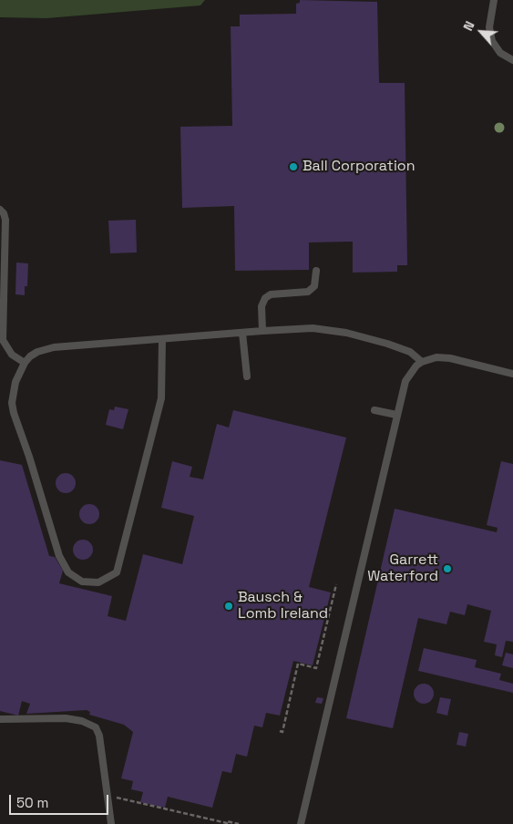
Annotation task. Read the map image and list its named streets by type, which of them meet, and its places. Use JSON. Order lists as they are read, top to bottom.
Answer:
{
  "places": ["Ball Corporation", "Garrett Waterford", "Bausch & Lomb Ireland"],
  "scale_bar": "50 m",
  "north": "top left"
}
